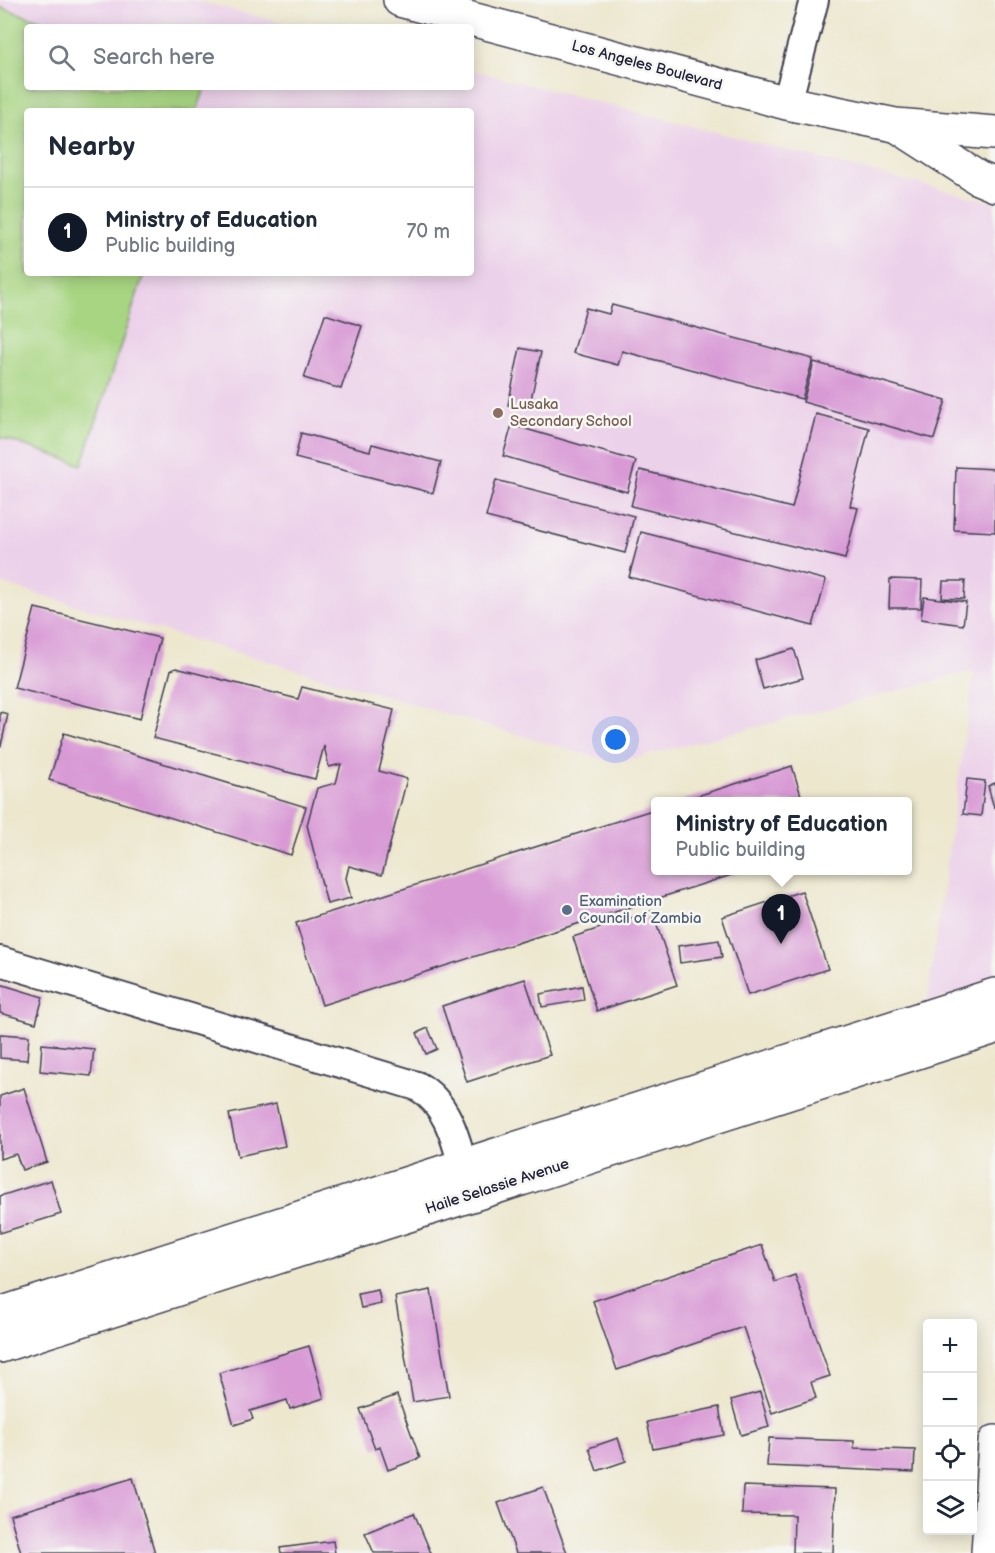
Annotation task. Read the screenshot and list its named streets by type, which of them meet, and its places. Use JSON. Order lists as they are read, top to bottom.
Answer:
{
  "streets": {
    "main road": ["Los Angeles Boulevard", "Haile Selassie Avenue"]
  },
  "places": ["Lusaka Secondary School", "Examination Council of Zambia"],
  "page": {
    "search": "Search here",
    "heading": "Nearby",
    "list": [
      {
        "mark": "1",
        "name": "Ministry of Education",
        "note": "Public building",
        "value": "70 m"
      }
    ],
    "popup": ["Ministry of Education", "Public building"],
    "pins": "1",
    "map_buttons": ["+", "−"]
  }
}
